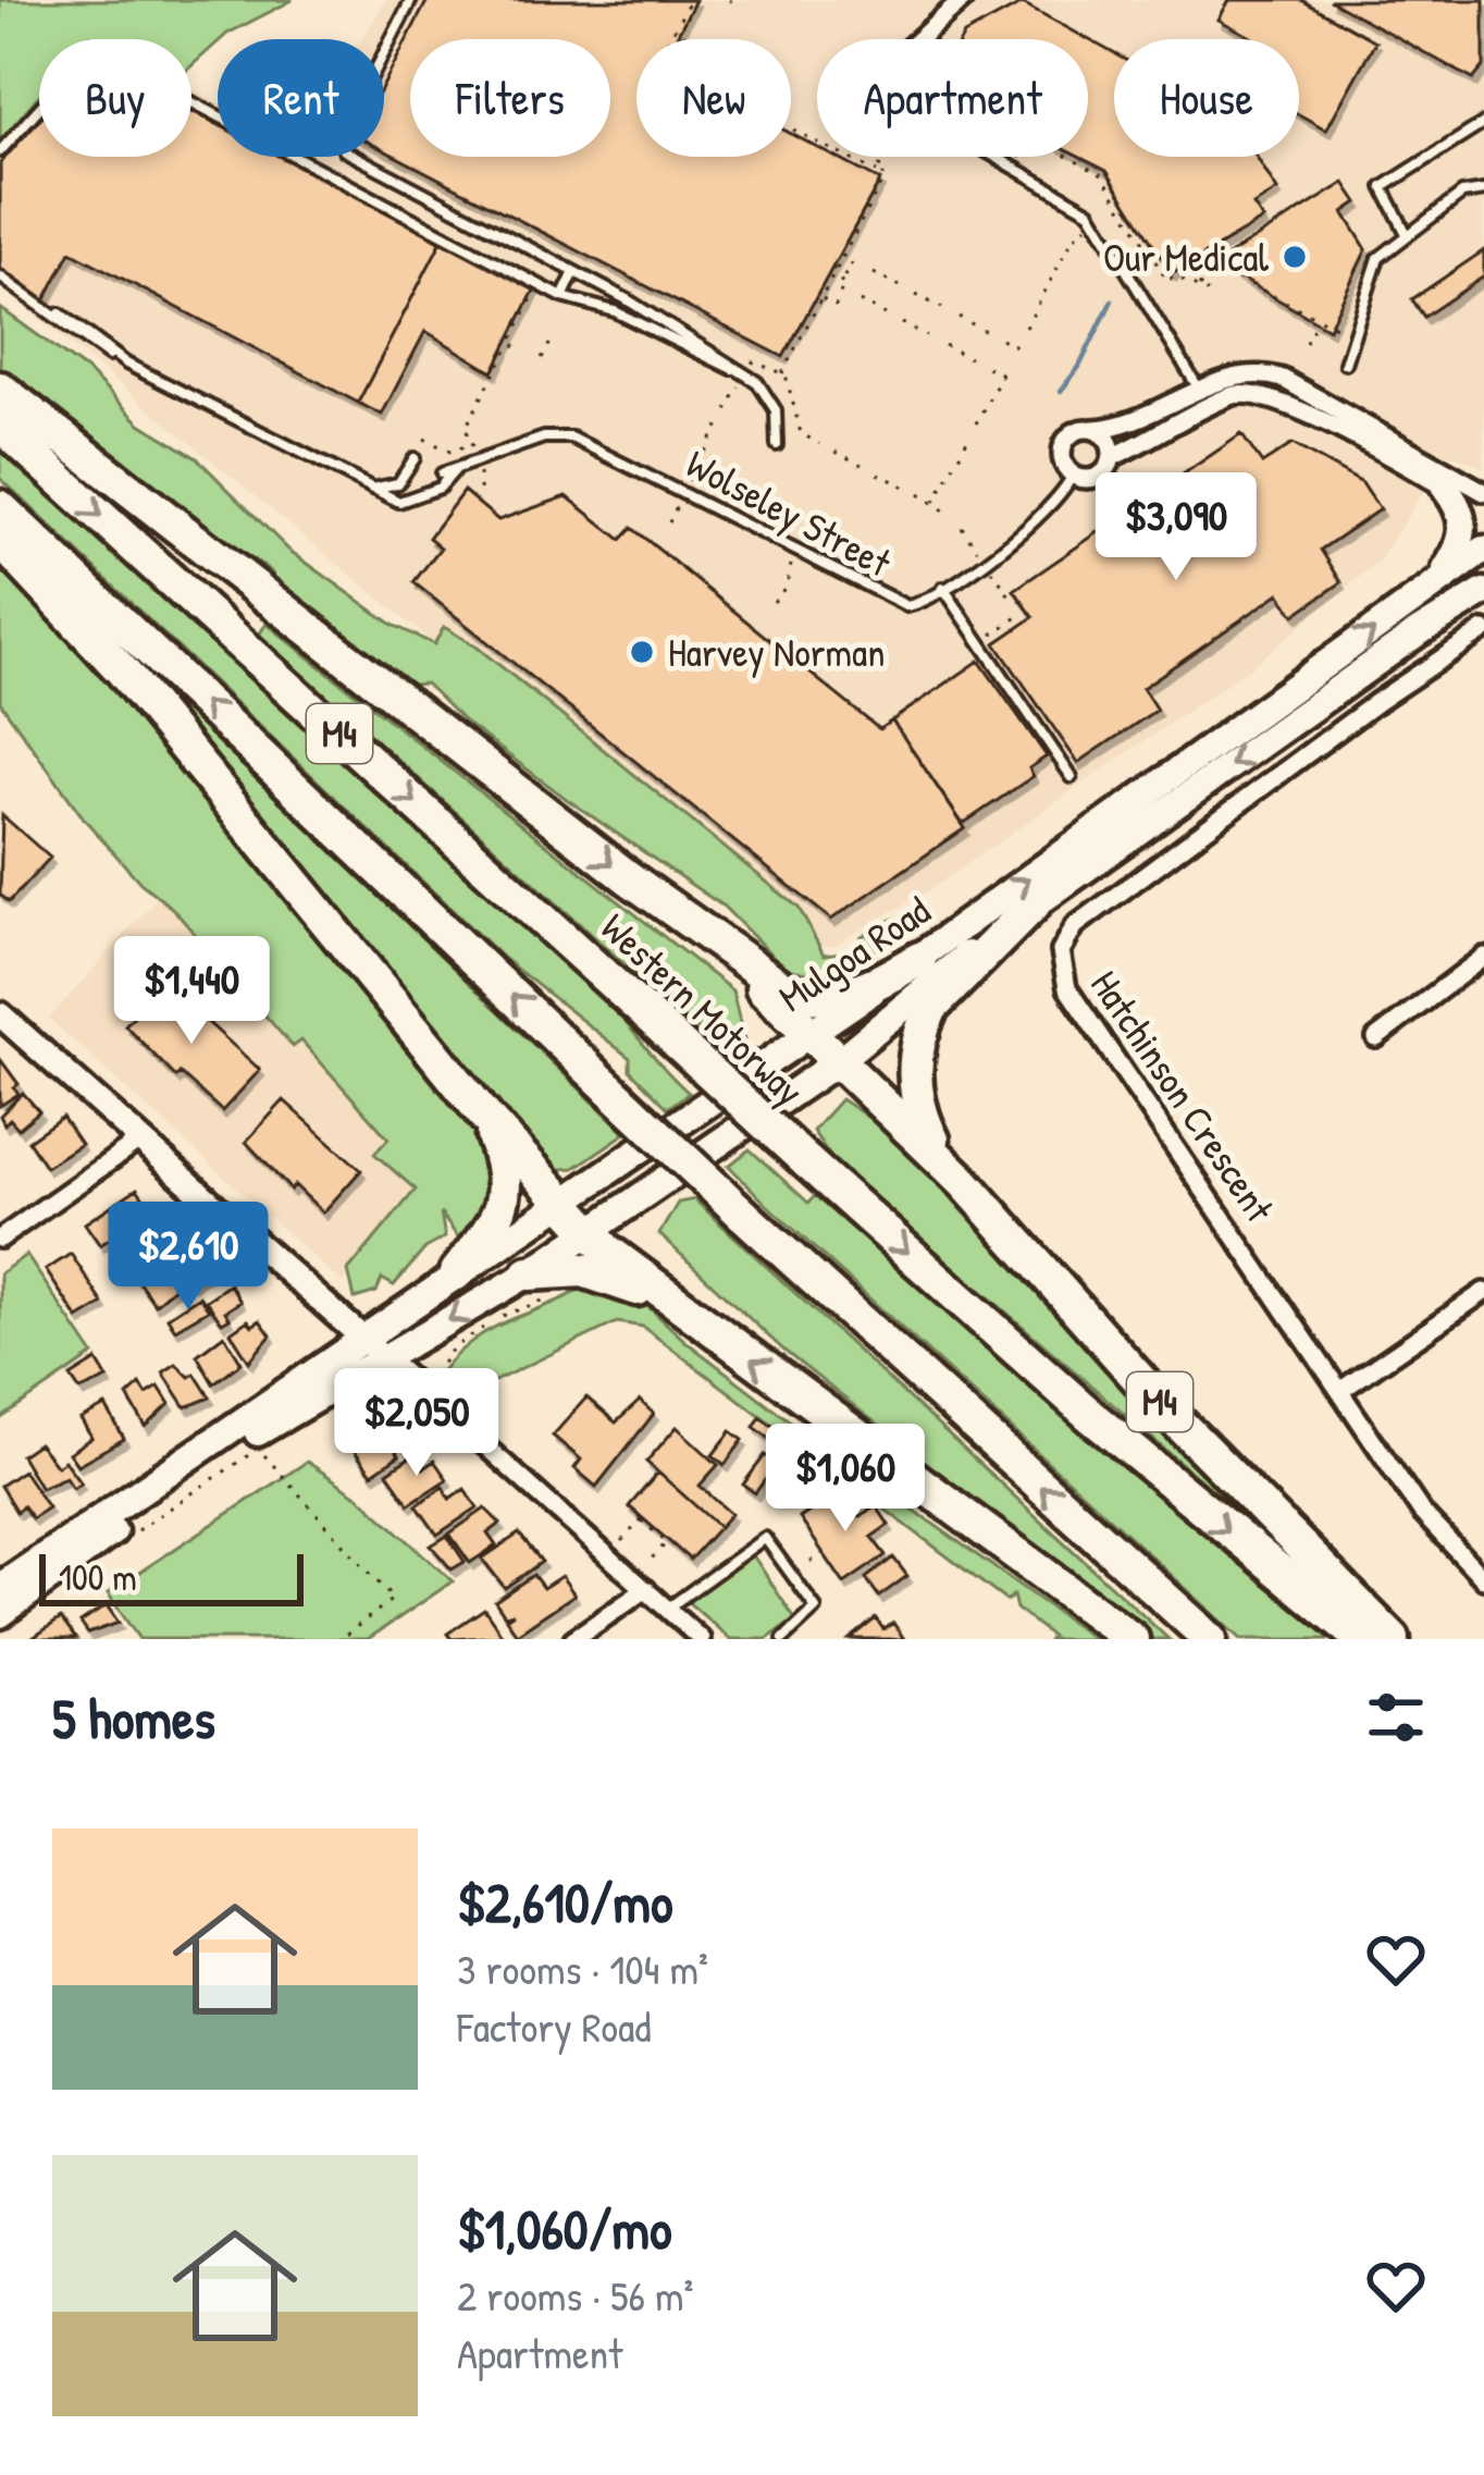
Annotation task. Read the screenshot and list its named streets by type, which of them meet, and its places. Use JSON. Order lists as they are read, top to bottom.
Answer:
{
  "streets": {
    "highway": ["M4", "Western Motorway"],
    "main road": ["Mulgoa Road"],
    "street": ["Hatchinson Crescent"],
    "lane": ["Wolseley Street"]
  },
  "crossings": [
    ["M4", "Mulgoa Road"]
  ],
  "places": ["Our Medical", "Harvey Norman"],
  "scale_bar": "100 m",
  "page": {
    "chip": [
      "Buy",
      "Rent",
      "Filters",
      "New",
      "Apartment",
      "House"
    ],
    "price": [
      "$3,090",
      "$1,440",
      "$2,610",
      "$2,050",
      "$1,060"
    ],
    "scale": "100 m",
    "heading": "5 homes",
    "list": [
      {
        "name": "$2,610/mo",
        "note": "3 rooms · 104 m² · Factory Road"
      },
      {
        "name": "$1,060/mo",
        "note": "2 rooms · 56 m² · Apartment"
      }
    ]
  }
}
